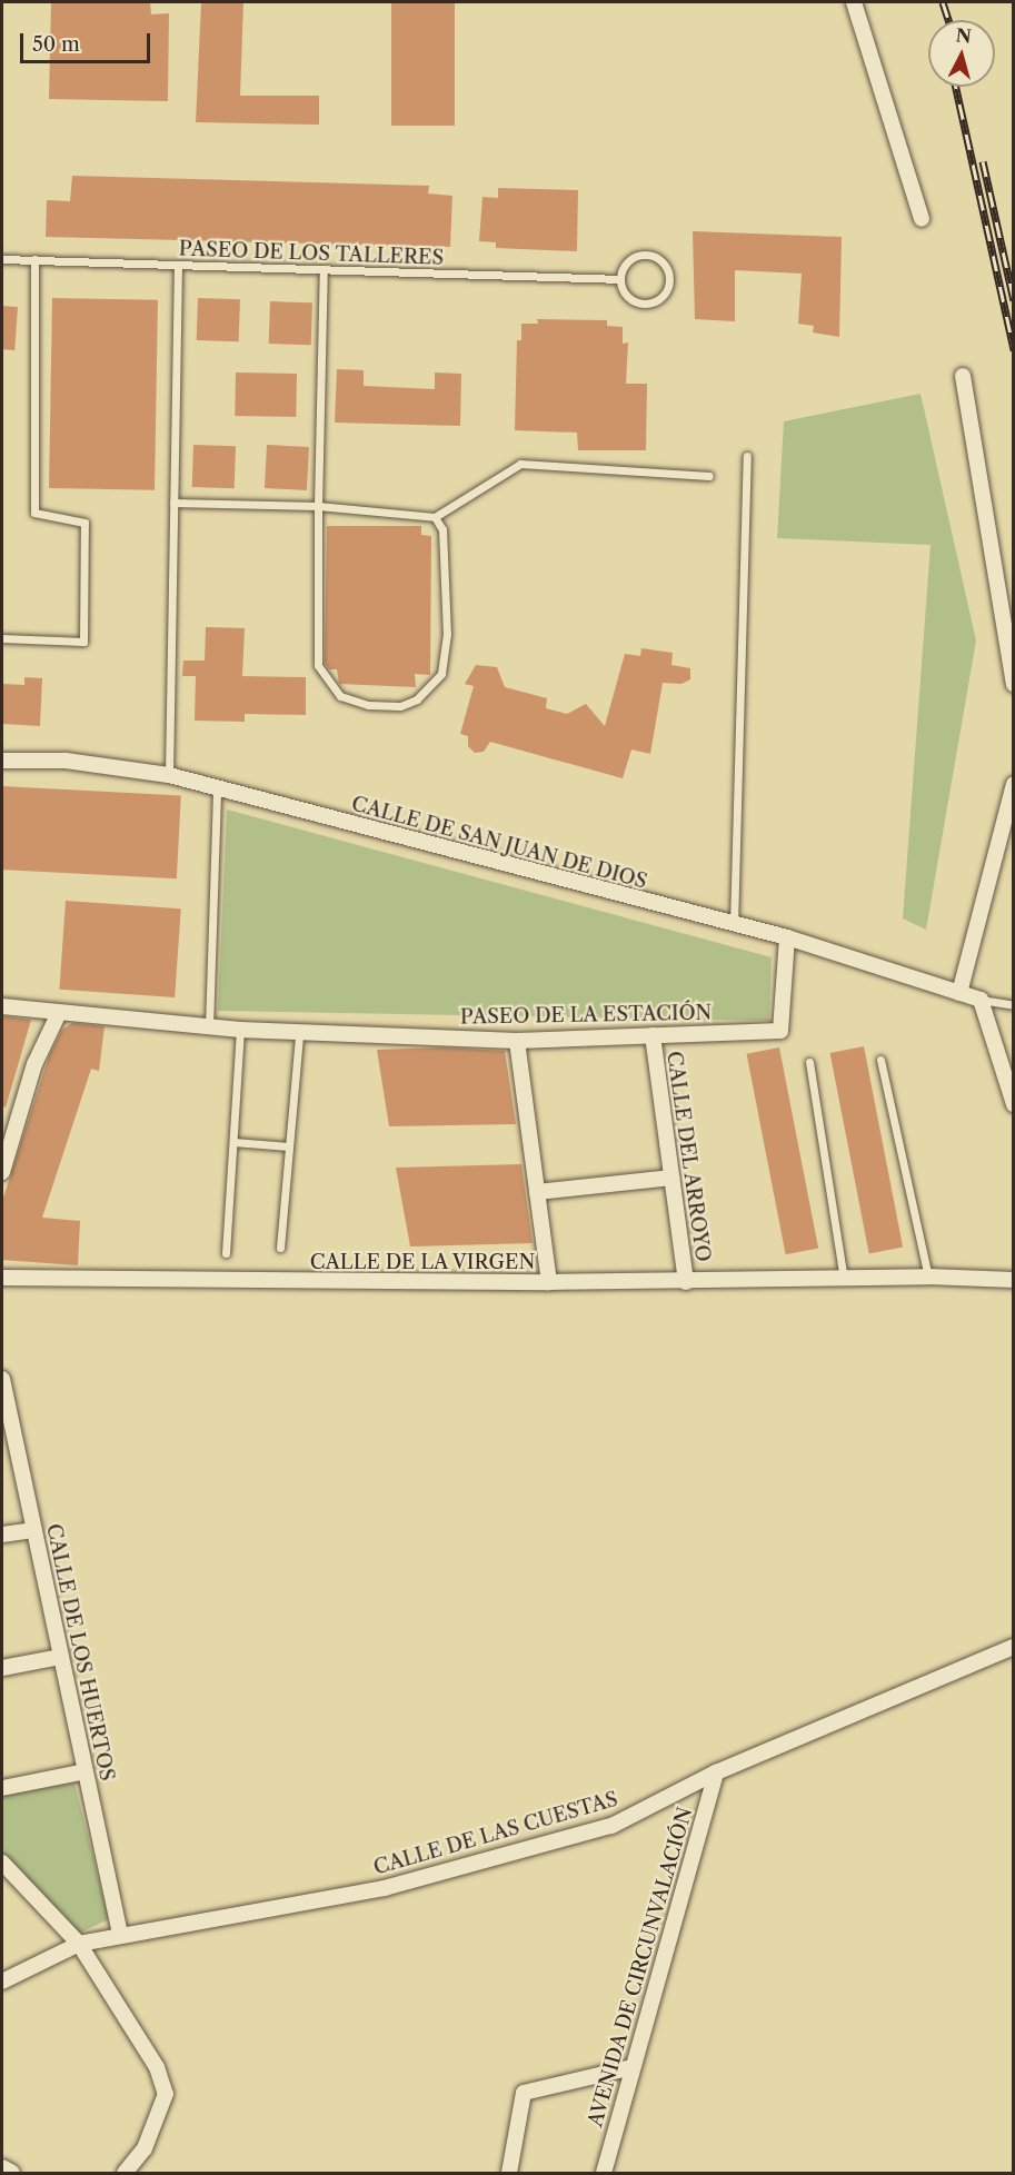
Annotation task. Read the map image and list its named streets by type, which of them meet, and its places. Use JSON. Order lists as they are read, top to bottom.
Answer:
{
  "streets": {
    "street": [
      "CALLE DE SAN JUAN DE DIOS",
      "PASEO DE LA ESTACIÓN",
      "CALLE DEL ARROYO",
      "CALLE DE LA VIRGEN",
      "CALLE DE LOS HUERTOS",
      "CALLE DE LAS CUESTAS",
      "AVENIDA DE CIRCUNVALACIÓN"
    ],
    "lane": ["PASEO DE LOS TALLERES"]
  },
  "crossings": [
    ["CALLE DE SAN JUAN DE DIOS", "PASEO DE LA ESTACIÓN"],
    ["PASEO DE LA ESTACIÓN", "CALLE DEL ARROYO"],
    ["CALLE DEL ARROYO", "CALLE DE LA VIRGEN"],
    ["CALLE DE LOS HUERTOS", "CALLE DE LAS CUESTAS"],
    ["CALLE DE LAS CUESTAS", "AVENIDA DE CIRCUNVALACIÓN"]
  ],
  "scale_bar": "50 m",
  "north": "top"
}
